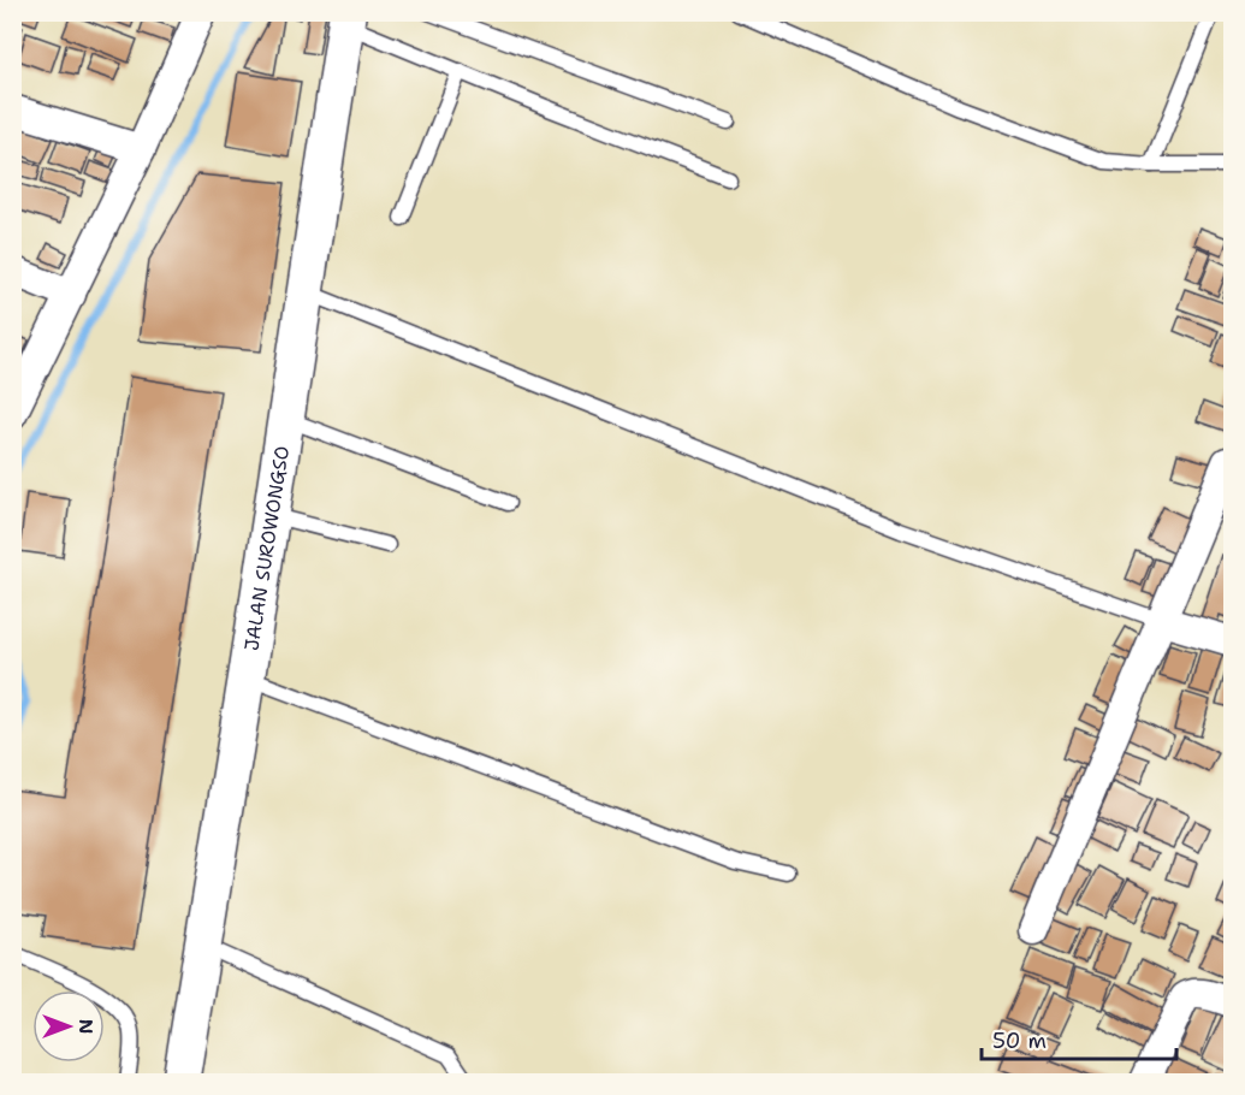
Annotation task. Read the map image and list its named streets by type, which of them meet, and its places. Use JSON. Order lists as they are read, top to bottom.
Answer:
{
  "streets": {
    "street": ["JALAN SUROWONGSO"]
  },
  "scale_bar": "50 m",
  "north": "right"
}
